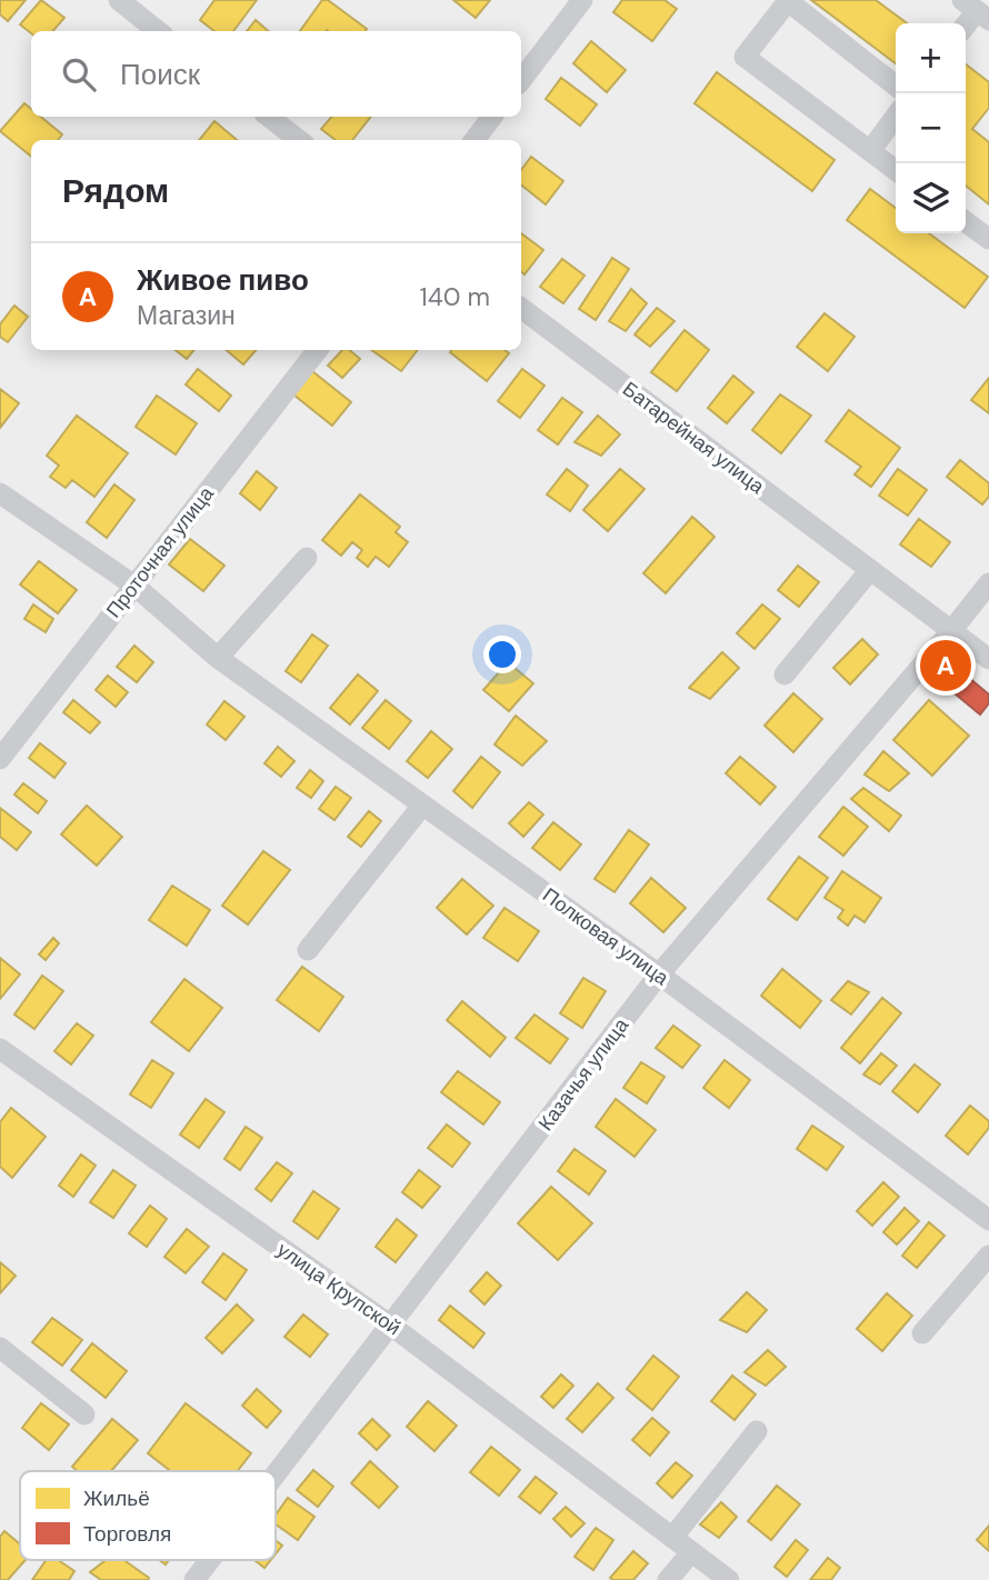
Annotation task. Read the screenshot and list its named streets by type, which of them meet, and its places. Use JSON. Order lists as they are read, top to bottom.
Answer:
{
  "streets": {
    "street": [
      "Батарейная улица",
      "Проточная улица",
      "Полковая улица",
      "Казачья улица",
      "улица Крупской"
    ]
  },
  "crossings": [
    ["Батарейная улица", "Казачья улица"],
    ["Проточная улица", "Полковая улица"],
    ["Полковая улица", "Казачья улица"],
    ["Казачья улица", "улица Крупской"]
  ],
  "legend": ["Жильё", "Торговля"],
  "page": {
    "map_buttons": ["+", "−"],
    "search": "Поиск",
    "heading": "Рядом",
    "list": [
      {
        "mark": "A",
        "name": "Живое пиво",
        "note": "Магазин",
        "value": "140 m"
      }
    ],
    "pins": "A"
  }
}
